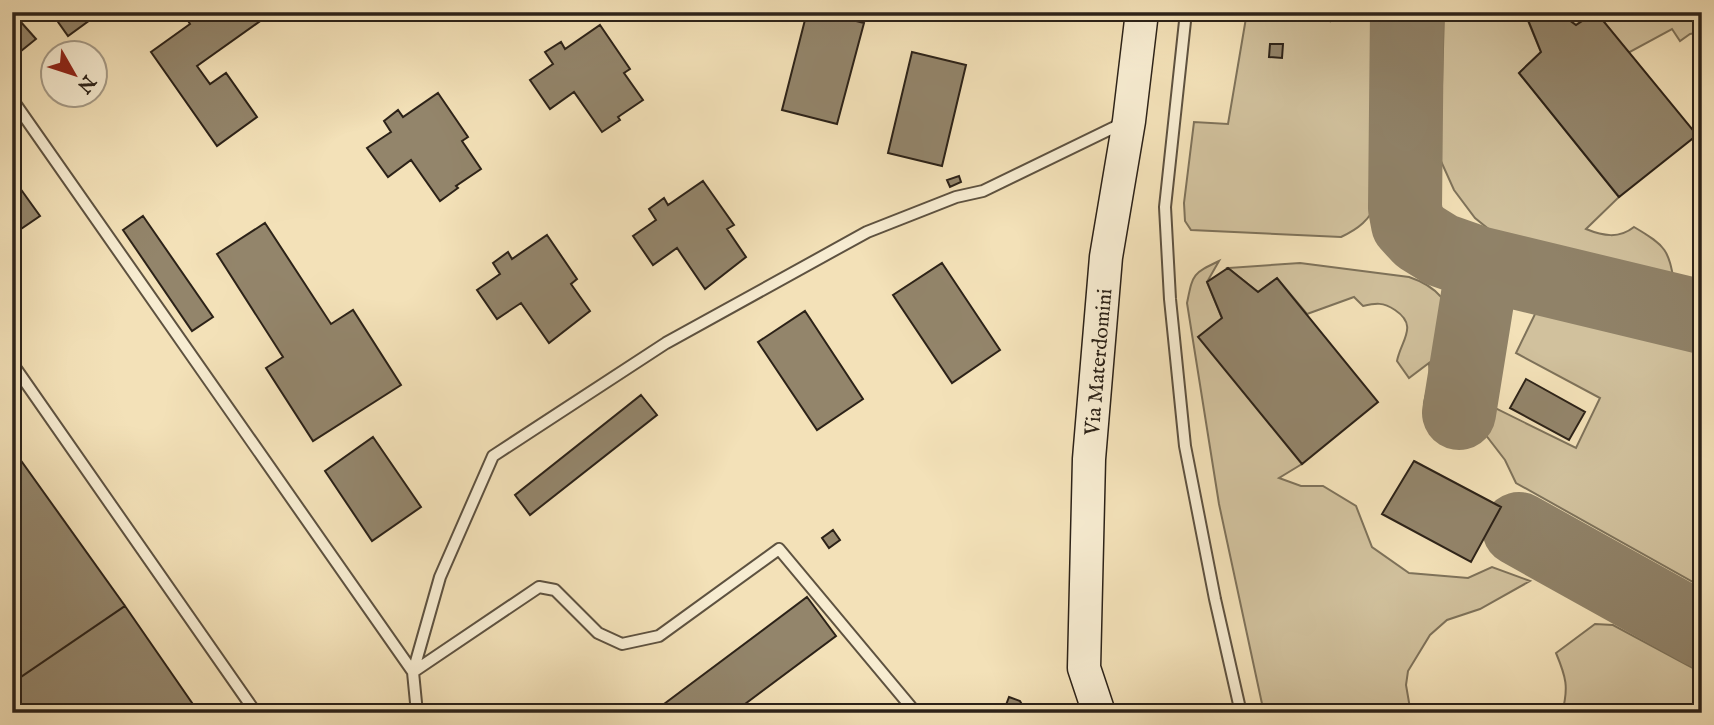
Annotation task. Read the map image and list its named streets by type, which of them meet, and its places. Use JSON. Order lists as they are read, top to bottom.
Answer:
{
  "streets": {
    "street": ["Via Materdomini"]
  },
  "north": "bottom right"
}
